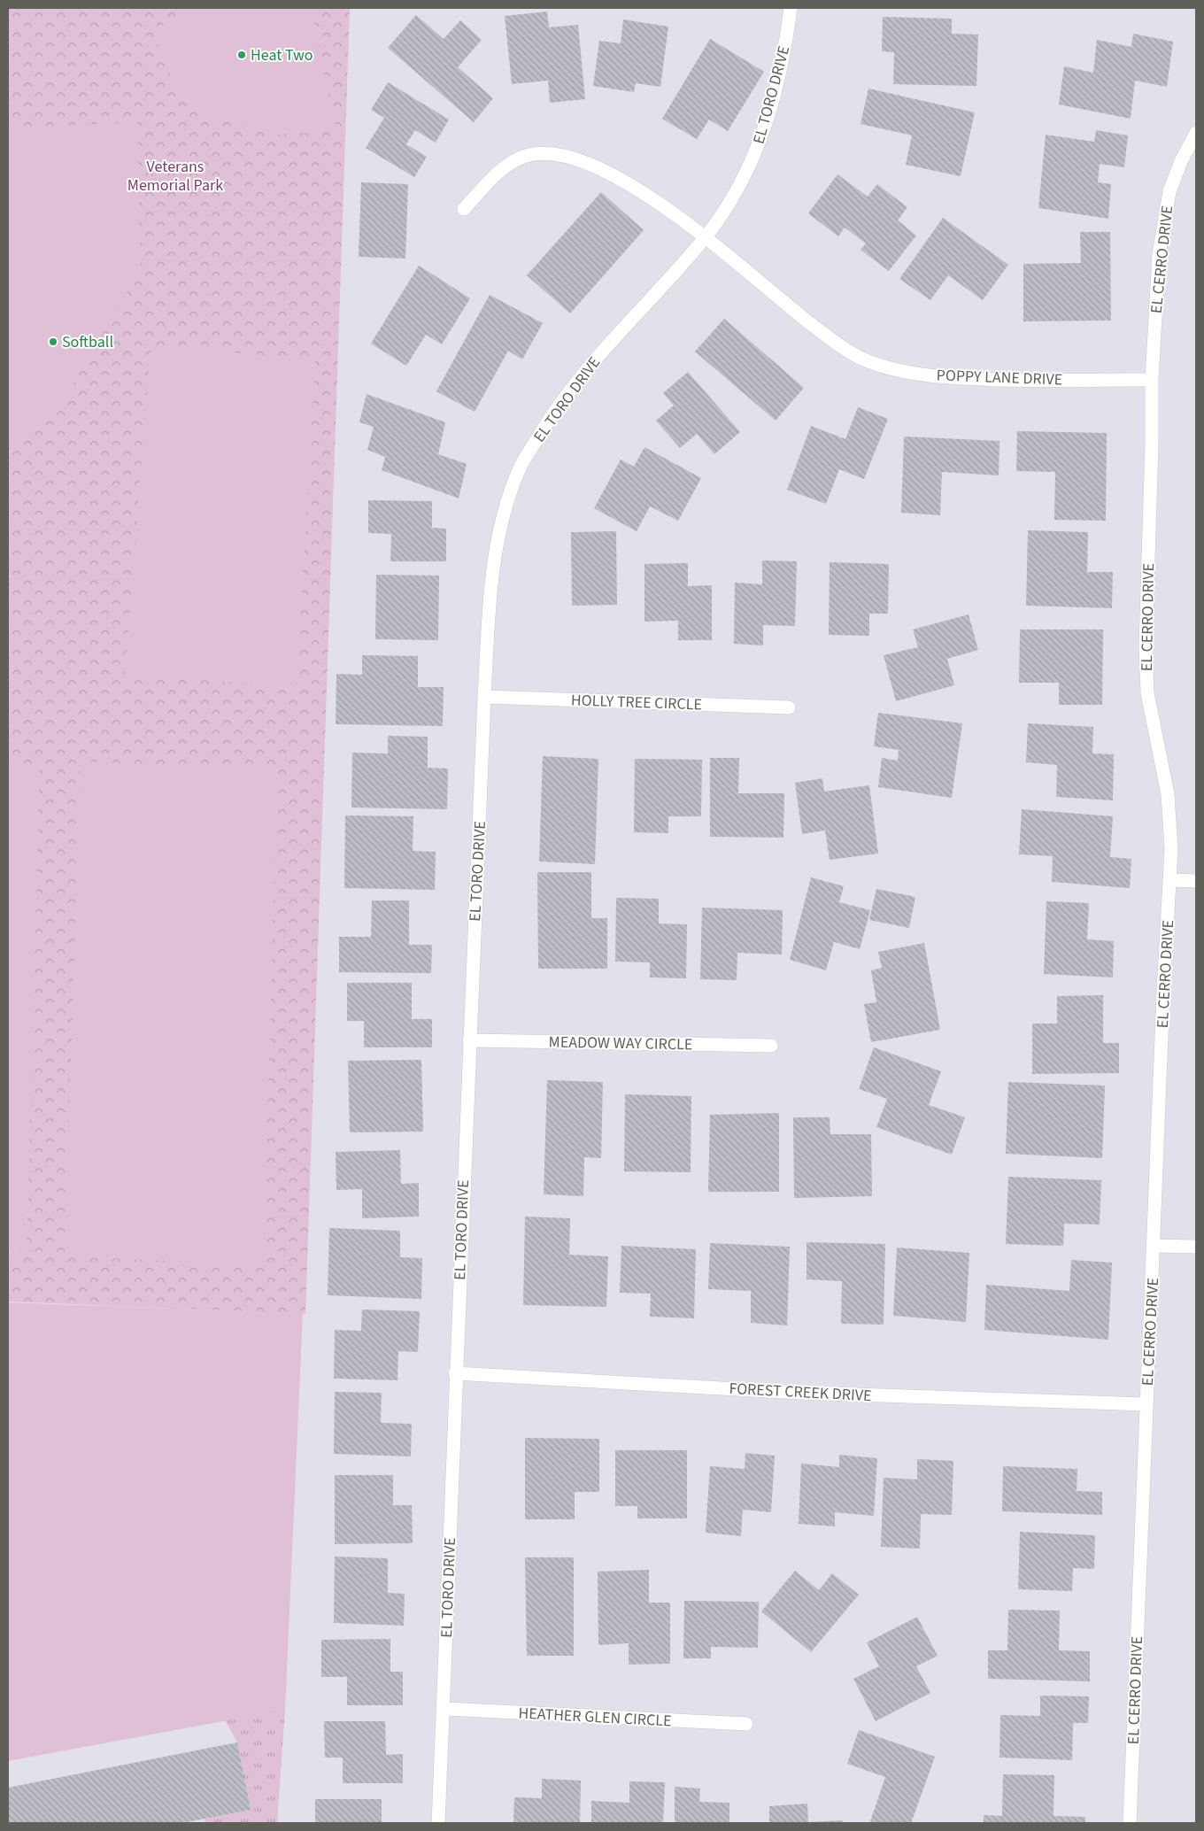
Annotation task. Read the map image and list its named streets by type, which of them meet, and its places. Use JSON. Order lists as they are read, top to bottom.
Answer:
{
  "streets": {
    "street": [
      "EL TORO DRIVE",
      "EL CERRO DRIVE",
      "POPPY LANE DRIVE",
      "HOLLY TREE CIRCLE",
      "MEADOW WAY CIRCLE",
      "FOREST CREEK DRIVE",
      "HEATHER GLEN CIRCLE"
    ]
  },
  "crossings": [
    ["EL TORO DRIVE", "POPPY LANE DRIVE"],
    ["EL TORO DRIVE", "HOLLY TREE CIRCLE"],
    ["EL TORO DRIVE", "MEADOW WAY CIRCLE"],
    ["EL TORO DRIVE", "FOREST CREEK DRIVE"],
    ["EL TORO DRIVE", "HEATHER GLEN CIRCLE"],
    ["EL CERRO DRIVE", "POPPY LANE DRIVE"],
    ["EL CERRO DRIVE", "FOREST CREEK DRIVE"]
  ],
  "parks": ["Veterans Memorial Park"],
  "places": ["Heat Two", "Softball"]
}
